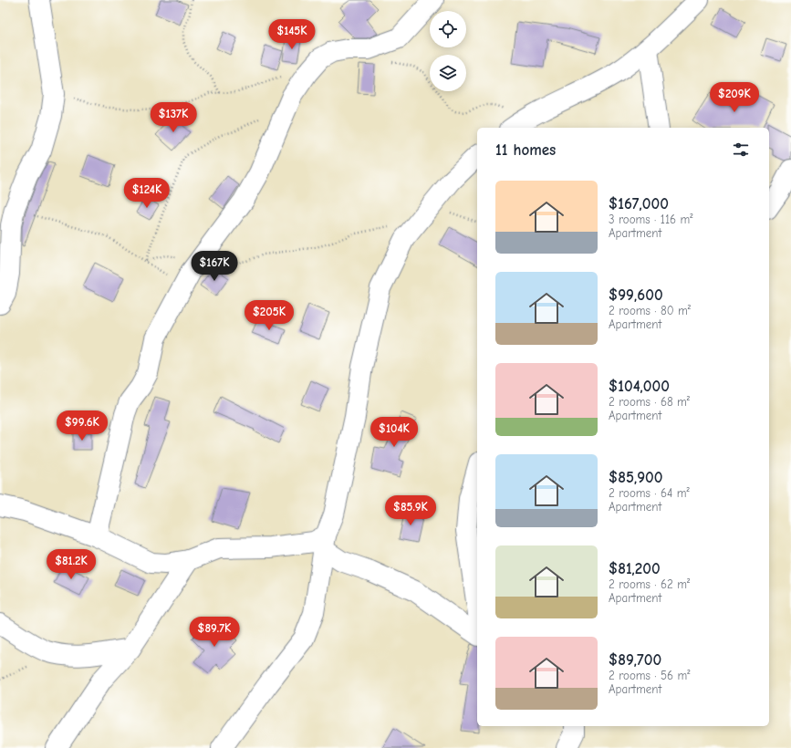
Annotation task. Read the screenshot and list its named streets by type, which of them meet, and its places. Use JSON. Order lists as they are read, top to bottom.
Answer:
{
  "page": {
    "price": [
      "$145K",
      "$209K",
      "$137K",
      "$124K",
      "$167K",
      "$205K",
      "$99.6K",
      "$104K",
      "$85.9K",
      "$81.2K",
      "$89.7K"
    ],
    "heading": "11 homes",
    "list": [
      {
        "name": "$167,000",
        "note": "3 rooms · 116 m² · Apartment"
      },
      {
        "name": "$99,600",
        "note": "2 rooms · 80 m² · Apartment"
      },
      {
        "name": "$104,000",
        "note": "2 rooms · 68 m² · Apartment"
      },
      {
        "name": "$85,900",
        "note": "2 rooms · 64 m² · Apartment"
      },
      {
        "name": "$81,200",
        "note": "2 rooms · 62 m² · Apartment"
      },
      {
        "name": "$89,700",
        "note": "2 rooms · 56 m² · Apartment"
      }
    ]
  }
}
